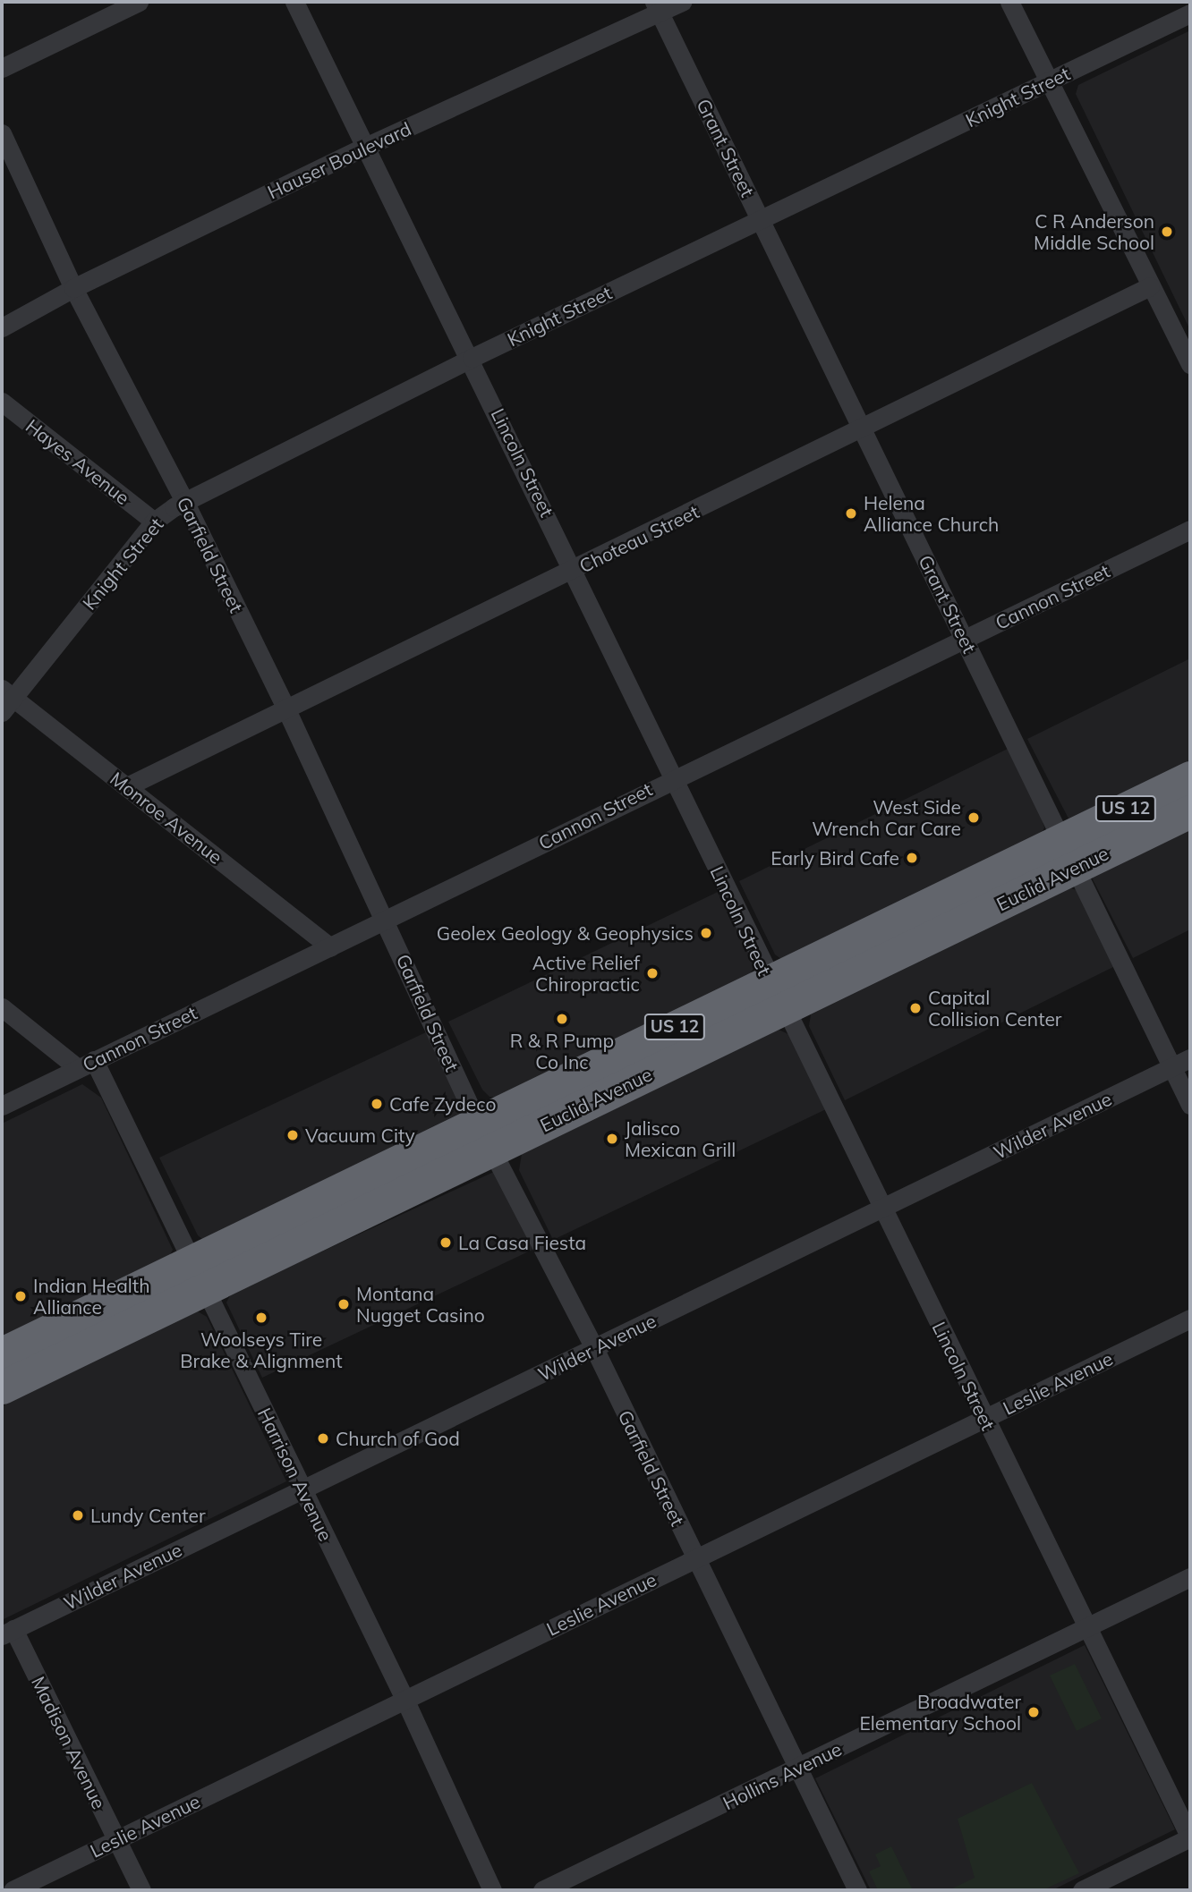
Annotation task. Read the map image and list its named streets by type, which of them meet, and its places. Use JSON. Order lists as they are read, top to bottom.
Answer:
{
  "streets": {
    "highway": ["US 12", "Euclid Avenue"],
    "street": [
      "Knight Street",
      "Grant Street",
      "Hauser Boulevard",
      "Hayes Avenue",
      "Lincoln Street",
      "Choteau Street",
      "Garfield Street",
      "Cannon Street",
      "Monroe Avenue",
      "Wilder Avenue",
      "Leslie Avenue",
      "Harrison Avenue",
      "Madison Avenue",
      "Hollins Avenue"
    ]
  },
  "crossings": [
    ["Knight Street", "Grant Street"],
    ["Knight Street", "Hayes Avenue"],
    ["Knight Street", "Lincoln Street"],
    ["Knight Street", "Garfield Street"],
    ["Knight Street", "Monroe Avenue"],
    ["Grant Street", "Hauser Boulevard"],
    ["Grant Street", "Choteau Street"],
    ["Grant Street", "Cannon Street"],
    ["Grant Street", "Euclid Avenue"],
    ["Grant Street", "Wilder Avenue"],
    ["Hauser Boulevard", "Lincoln Street"],
    ["Hauser Boulevard", "Garfield Street"],
    ["Lincoln Street", "Choteau Street"],
    ["Lincoln Street", "Cannon Street"],
    ["Lincoln Street", "Euclid Avenue"],
    ["Lincoln Street", "Wilder Avenue"],
    ["Lincoln Street", "Leslie Avenue"],
    ["Lincoln Street", "Hollins Avenue"],
    ["Choteau Street", "Garfield Street"],
    ["Choteau Street", "Monroe Avenue"],
    ["Garfield Street", "Cannon Street"],
    ["Garfield Street", "Euclid Avenue"],
    ["Garfield Street", "Wilder Avenue"],
    ["Garfield Street", "Leslie Avenue"],
    ["Garfield Street", "Hollins Avenue"],
    ["Cannon Street", "Monroe Avenue"],
    ["Cannon Street", "Harrison Avenue"],
    ["Euclid Avenue", "Harrison Avenue"],
    ["Wilder Avenue", "Harrison Avenue"],
    ["Wilder Avenue", "Madison Avenue"],
    ["Leslie Avenue", "Harrison Avenue"],
    ["Leslie Avenue", "Madison Avenue"]
  ],
  "places": [
    "C R Anderson Middle School",
    "Helena Alliance Church",
    "West Side Wrench Car Care",
    "Early Bird Cafe",
    "Geolex Geology & Geophysics",
    "Active Relief Chiropractic",
    "Capital Collision Center",
    "R & R Pump Co Inc",
    "Cafe Zydeco",
    "Vacuum City",
    "Jalisco Mexican Grill",
    "La Casa Fiesta",
    "Indian Health Alliance",
    "Montana Nugget Casino",
    "Woolseys Tire Brake & Alignment",
    "Church of God",
    "Lundy Center",
    "Broadwater Elementary School"
  ]
}
